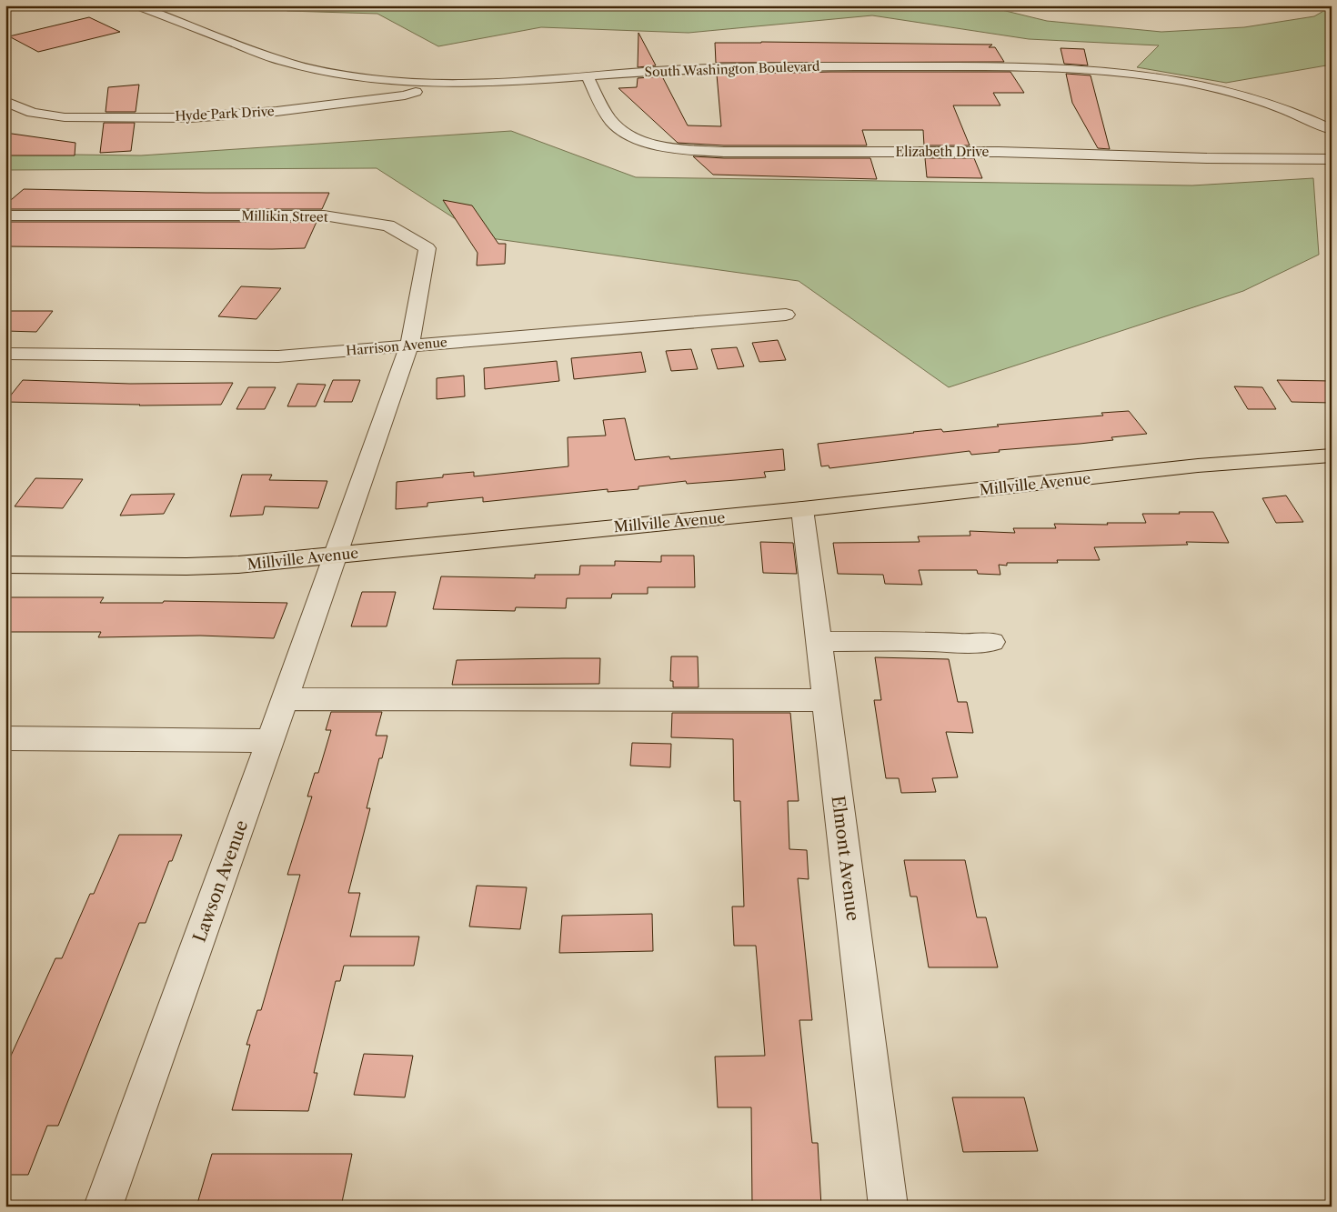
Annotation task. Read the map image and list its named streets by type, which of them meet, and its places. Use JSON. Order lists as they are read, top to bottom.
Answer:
{
  "streets": {
    "main road": ["Millville Avenue"],
    "street": [
      "South Washington Boulevard",
      "Hyde Park Drive",
      "Elizabeth Drive",
      "Millikin Street",
      "Harrison Avenue",
      "Elmont Avenue",
      "Lawson Avenue"
    ]
  },
  "crossings": [
    ["South Washington Boulevard", "Hyde Park Drive"],
    ["South Washington Boulevard", "Elizabeth Drive"],
    ["Millikin Street", "Harrison Avenue"],
    ["Millikin Street", "Millville Avenue"],
    ["Millikin Street", "Lawson Avenue"],
    ["Millville Avenue", "Elmont Avenue"],
    ["Millville Avenue", "Lawson Avenue"]
  ]
}
